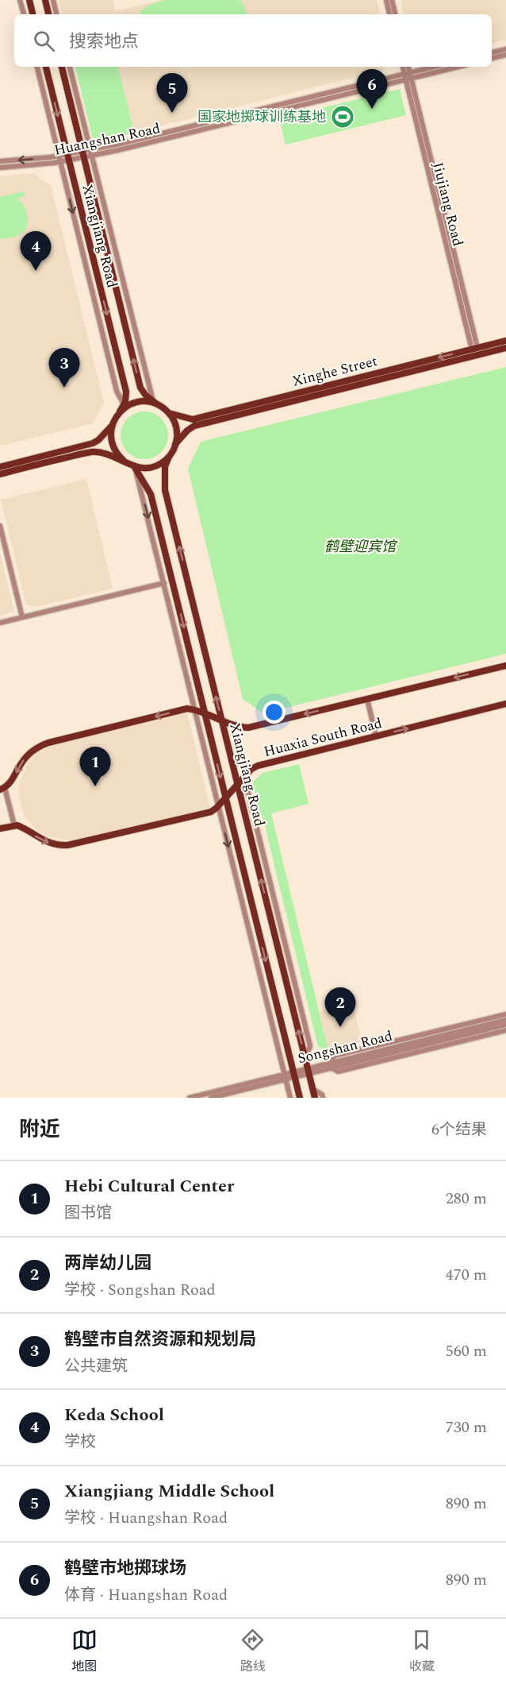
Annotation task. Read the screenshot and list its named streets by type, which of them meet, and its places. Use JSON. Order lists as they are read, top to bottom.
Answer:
{
  "streets": {
    "main road": ["Xiangjiang Road", "Xinghe Street", "Huaxia South Road"],
    "street": ["Huangshan Road", "Jiujiang Road", "Songshan Road"]
  },
  "crossings": [
    ["Huangshan Road", "Jiujiang Road"],
    ["Huangshan Road", "Xiangjiang Road"],
    ["Jiujiang Road", "Xinghe Street"],
    ["Xiangjiang Road", "Xinghe Street"],
    ["Xiangjiang Road", "Huaxia South Road"],
    ["Xiangjiang Road", "Songshan Road"]
  ],
  "parks": ["鹤壁迎宾馆"],
  "places": {
    "sports": ["国家地掷球训练基地"]
  },
  "page": {
    "search": "搜索地点",
    "pins": [
      "6",
      "5",
      "4",
      "3",
      "1",
      "2"
    ],
    "heading": ["附近", "6个结果"],
    "list": [
      {
        "mark": "1",
        "name": "Hebi Cultural Center",
        "note": "图书馆",
        "value": "280 m"
      },
      {
        "mark": "2",
        "name": "两岸幼儿园",
        "note": "学校 · Songshan Road",
        "value": "470 m"
      },
      {
        "mark": "3",
        "name": "鹤壁市自然资源和规划局",
        "note": "公共建筑",
        "value": "560 m"
      },
      {
        "mark": "4",
        "name": "Keda School",
        "note": "学校",
        "value": "730 m"
      },
      {
        "mark": "5",
        "name": "Xiangjiang Middle School",
        "note": "学校 · Huangshan Road",
        "value": "890 m"
      },
      {
        "mark": "6",
        "name": "鹤壁市地掷球场",
        "note": "体育 · Huangshan Road",
        "value": "890 m"
      }
    ],
    "nav": ["地图", "路线", "收藏"]
  }
}
